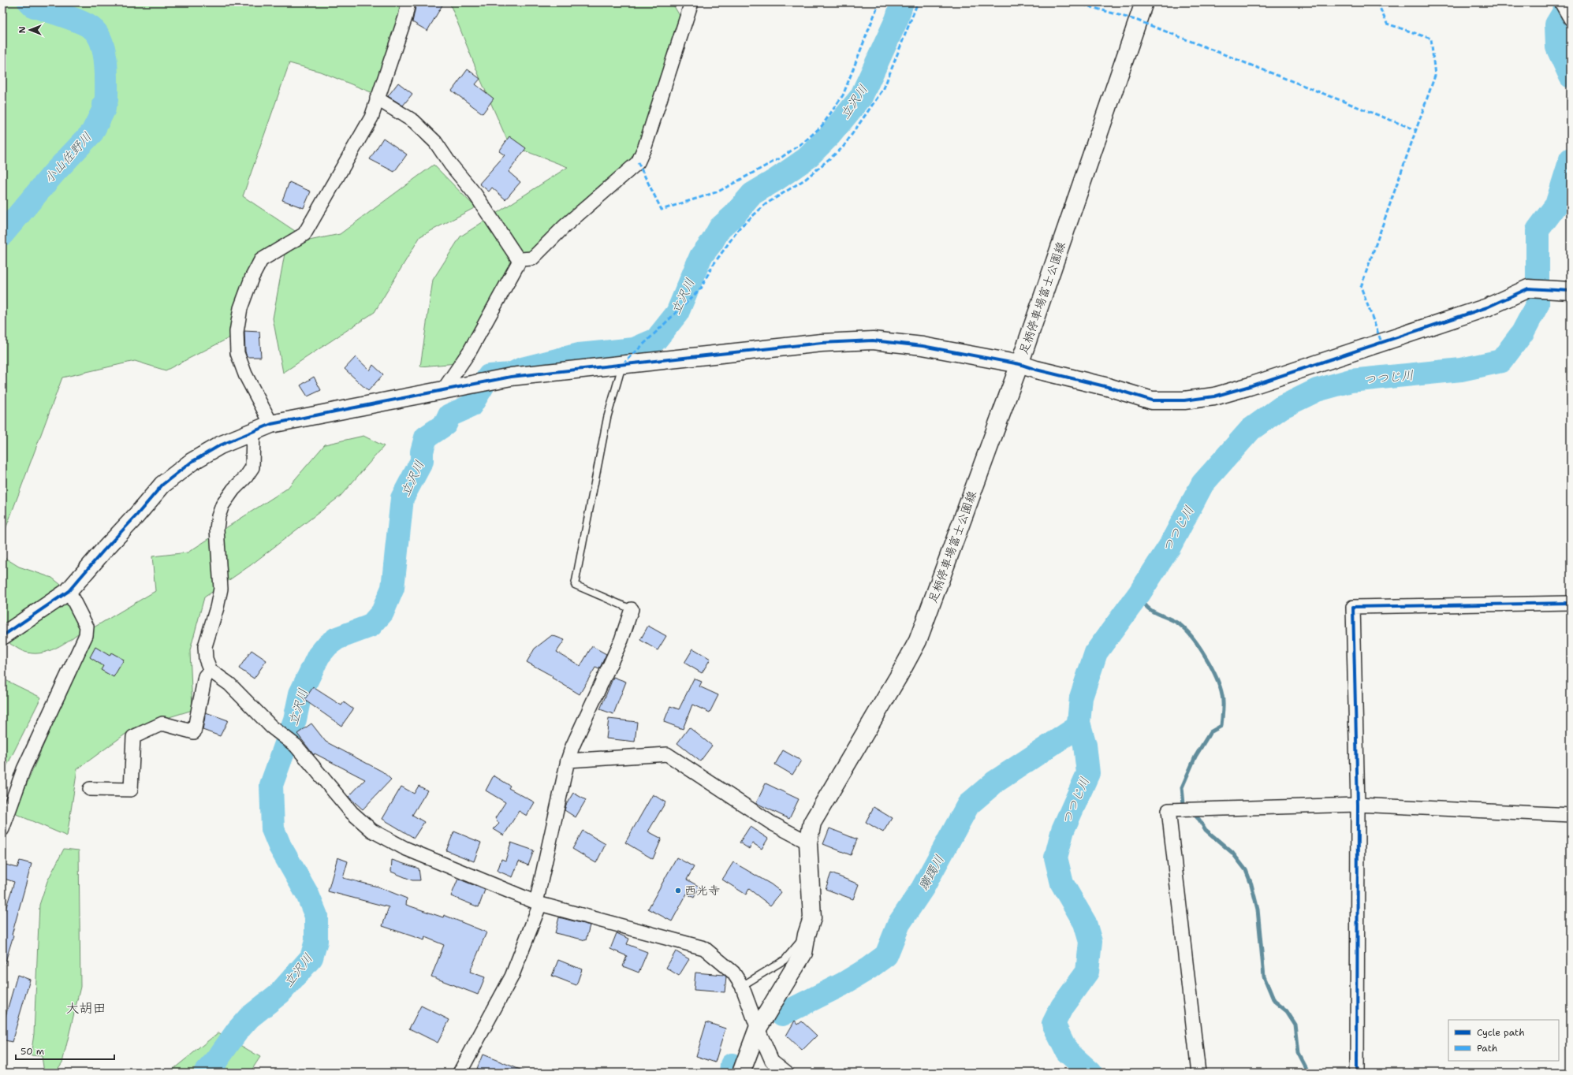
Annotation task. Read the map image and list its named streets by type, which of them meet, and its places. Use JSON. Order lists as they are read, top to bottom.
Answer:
{
  "streets": {
    "street": ["足柄停車場富士公園線"]
  },
  "districts": ["大胡田"],
  "water": [
    "立沢川",
    "小山佐野川",
    "つつじ川",
    "躑躅川"
  ],
  "places": ["西光寺"],
  "legend": ["Cycle path", "Path"],
  "scale_bar": "50 m",
  "north": "left"
}
